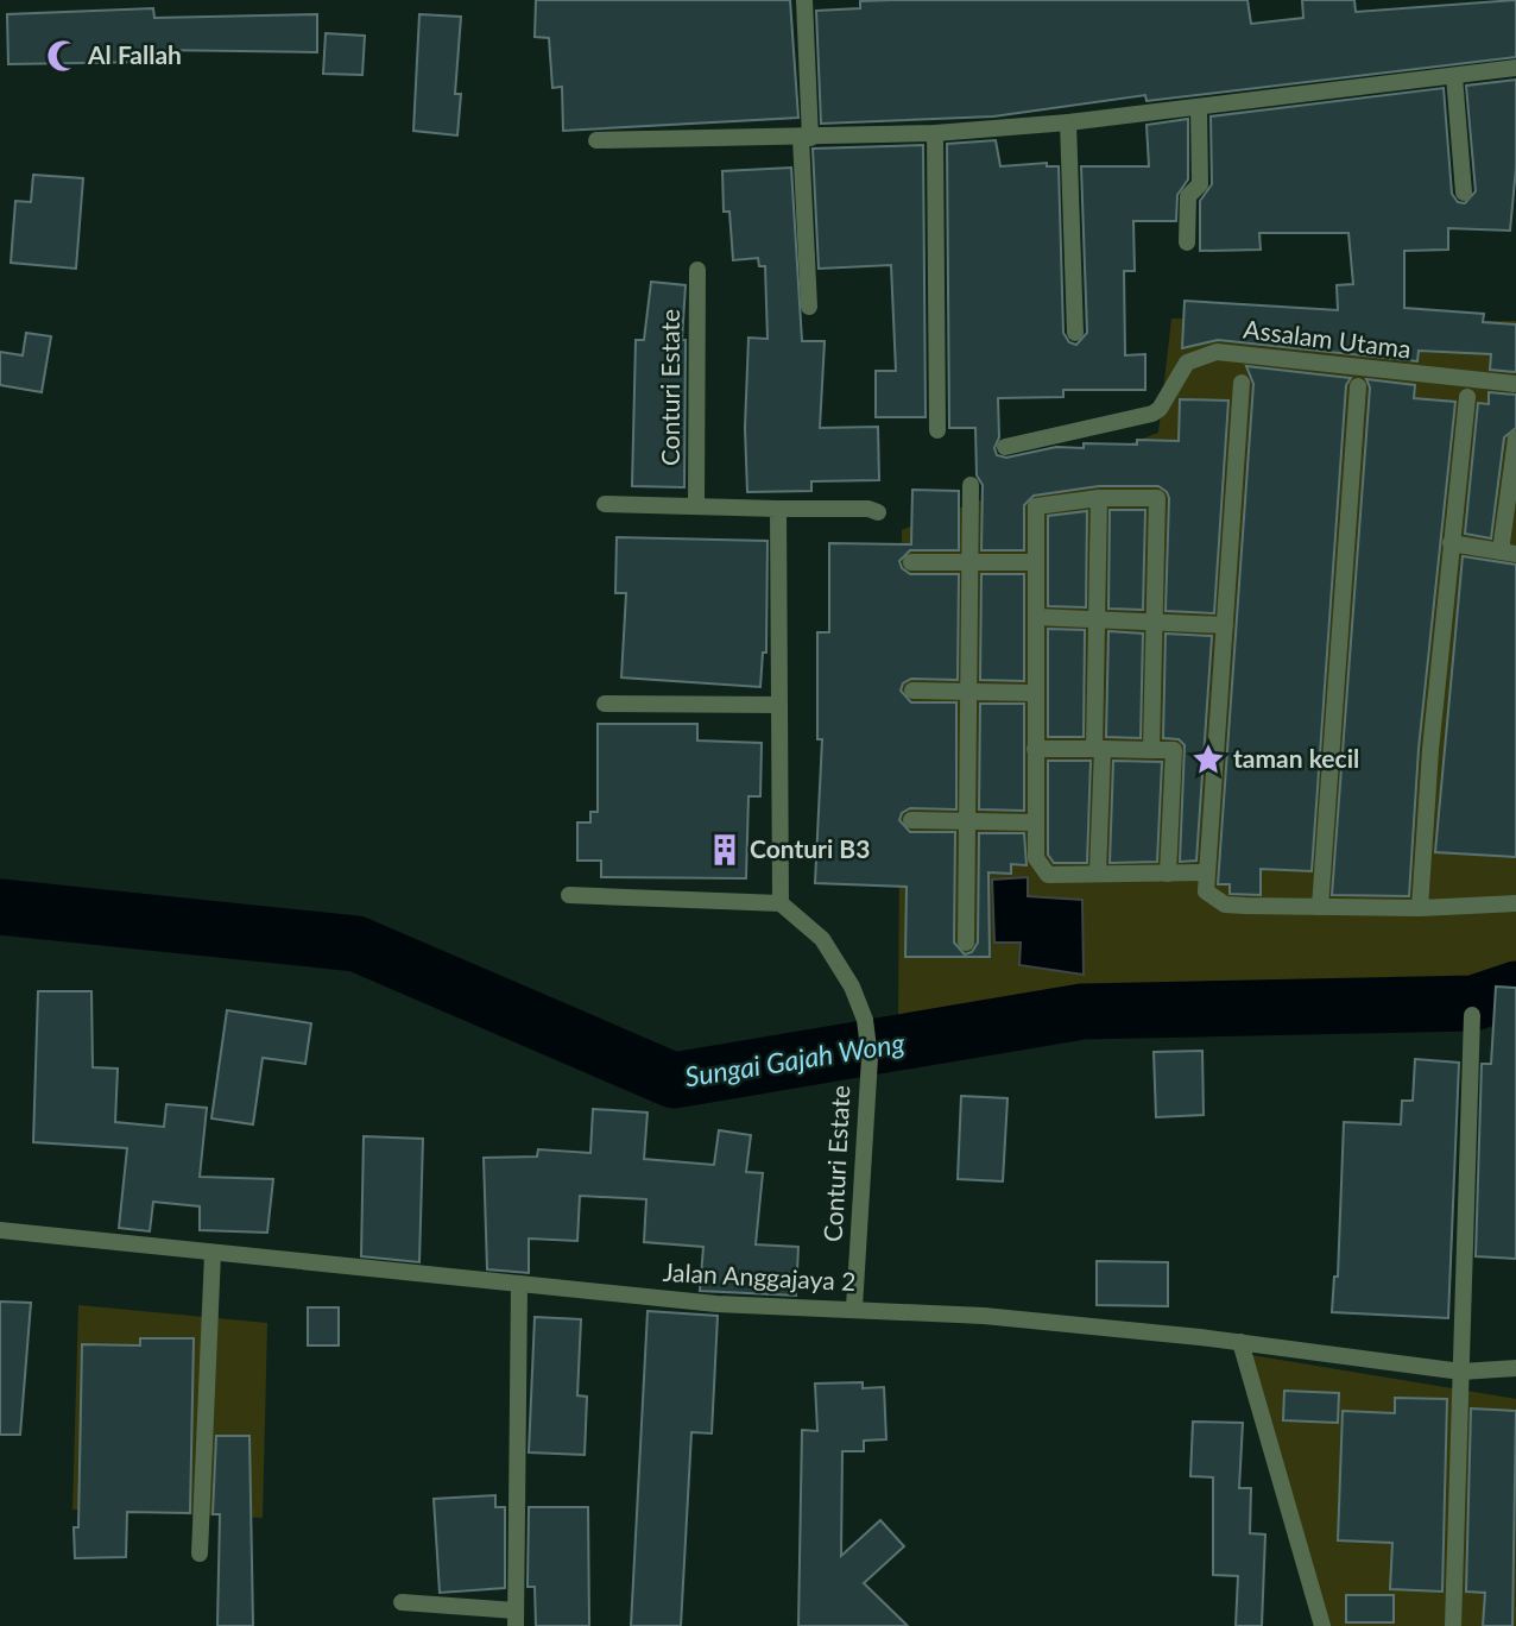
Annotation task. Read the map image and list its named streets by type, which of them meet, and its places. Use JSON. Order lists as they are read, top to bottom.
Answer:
{
  "streets": {
    "street": ["Assalam Utama", "Conturi Estate", "Jalan Anggajaya 2"]
  },
  "crossings": [
    ["Conturi Estate", "Jalan Anggajaya 2"]
  ],
  "water": ["Sungai Gajah Wong"],
  "places": {
    "mosque": ["Al Fallah"],
    "place": ["taman kecil"],
    "building": ["Conturi B3"]
  }
}
